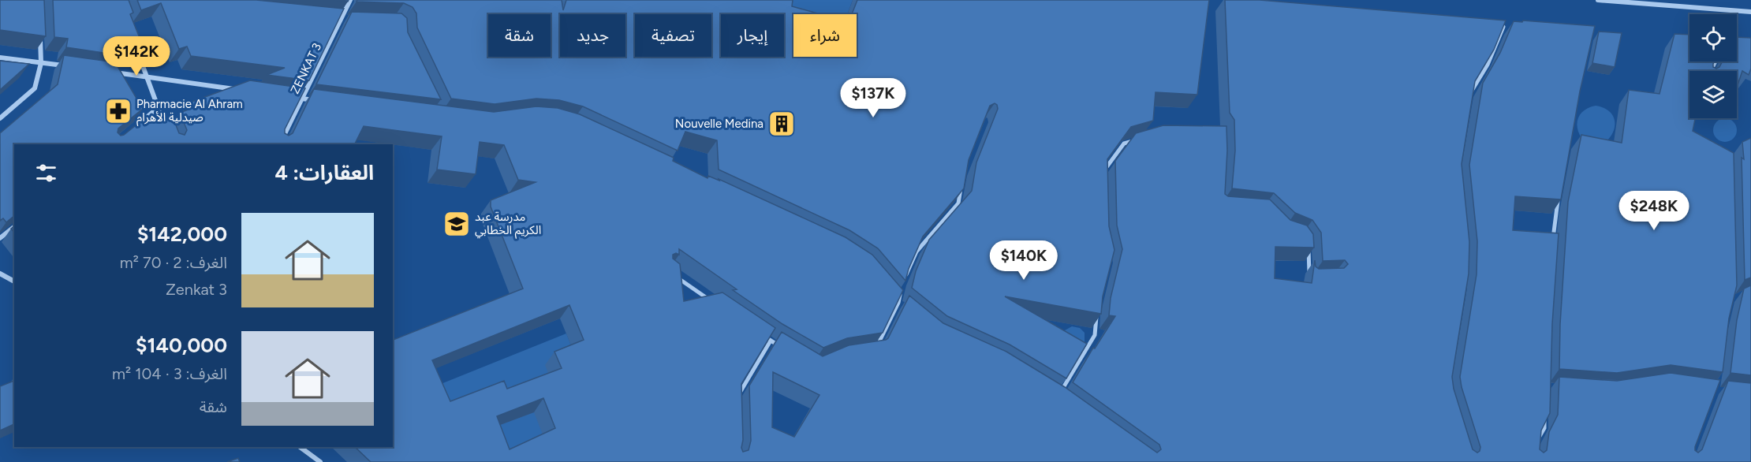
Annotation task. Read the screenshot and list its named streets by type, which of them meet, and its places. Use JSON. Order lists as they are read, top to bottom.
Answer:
{
  "streets": {
    "street": ["ZENKAT 3"]
  },
  "places": {
    "pharmacy": ["Pharmacie Al Ahram صيدلية الأهرام"],
    "building": ["Nouvelle Medina"],
    "school or university": ["مدرسة عبد الكريم الخطابي"]
  },
  "page": {
    "chip": [
      "شراء",
      "إيجار",
      "تصفية",
      "جديد",
      "شقة"
    ],
    "price": [
      "$142K",
      "$137K",
      "$248K",
      "$140K"
    ],
    "heading": "العقارات: 4",
    "list": [
      {
        "name": "$142,000",
        "note": "الغرف: 2 · 70 m² · Zenkat 3"
      },
      {
        "name": "$140,000",
        "note": "الغرف: 3 · 104 m² · شقة"
      }
    ]
  }
}
